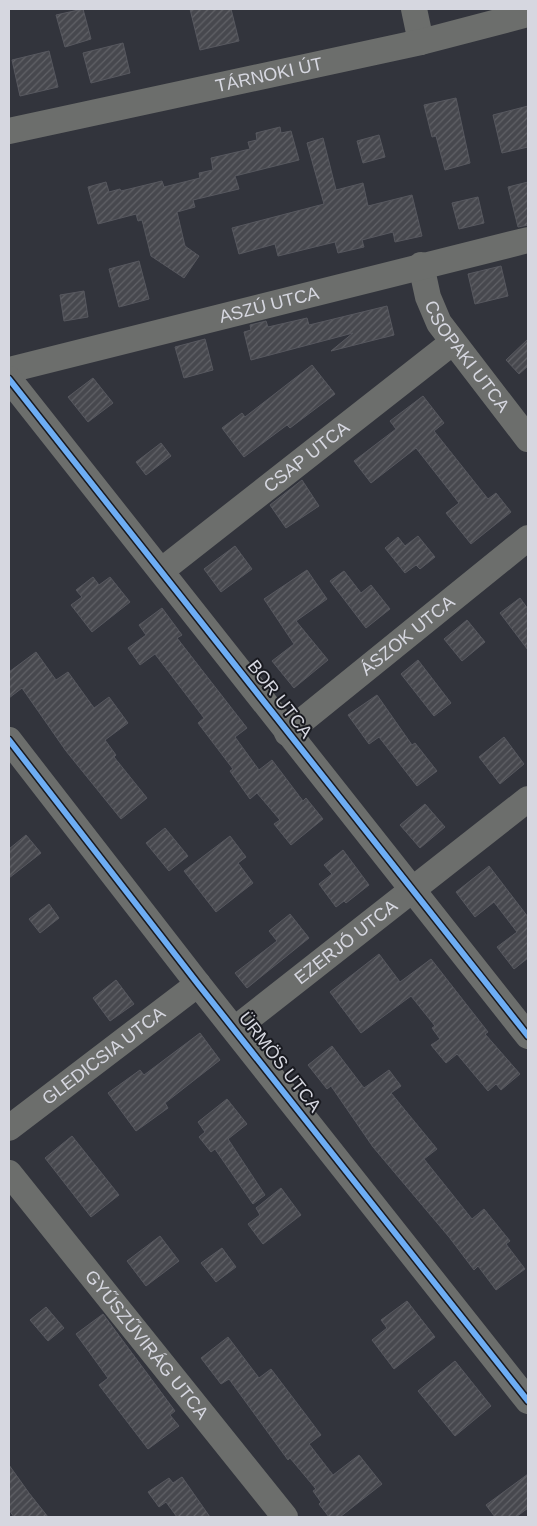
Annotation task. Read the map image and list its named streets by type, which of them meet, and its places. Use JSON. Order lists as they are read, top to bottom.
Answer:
{
  "streets": {
    "street": [
      "TÁRNOKI ÚT",
      "ASZÚ UTCA",
      "CSOPAKI UTCA",
      "CSAP UTCA",
      "ÁSZOK UTCA",
      "BOR UTCA",
      "EZERJÓ UTCA",
      "GLEDICSIA UTCA",
      "ÜRMÖS UTCA",
      "GYŰSZŰVIRÁG UTCA"
    ]
  },
  "crossings": [
    ["ASZÚ UTCA", "CSOPAKI UTCA"],
    ["CSOPAKI UTCA", "CSAP UTCA"],
    ["CSAP UTCA", "BOR UTCA"],
    ["ÁSZOK UTCA", "BOR UTCA"],
    ["BOR UTCA", "EZERJÓ UTCA"],
    ["EZERJÓ UTCA", "ÜRMÖS UTCA"],
    ["GLEDICSIA UTCA", "ÜRMÖS UTCA"]
  ]
}
